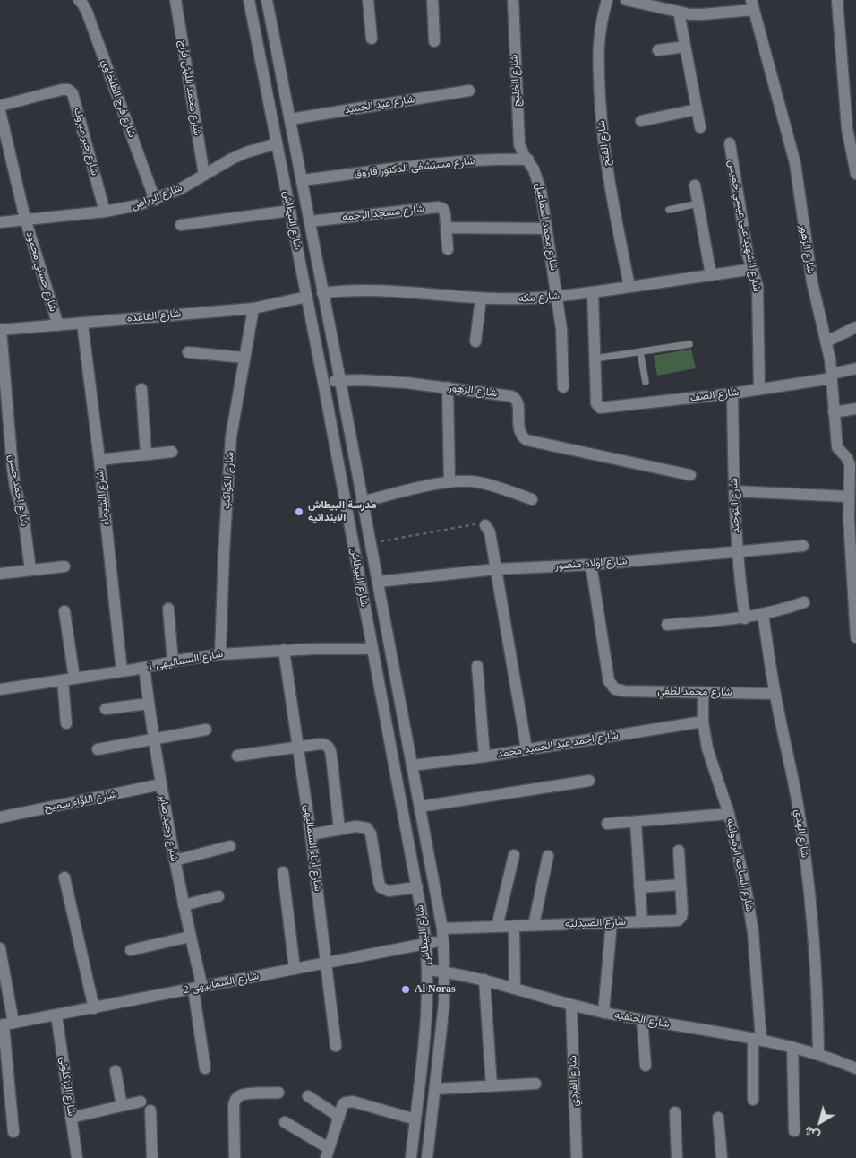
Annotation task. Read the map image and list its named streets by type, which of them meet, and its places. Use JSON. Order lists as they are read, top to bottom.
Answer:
{
  "streets": {
    "street": [
      "شارع الخليج",
      "شارع محمد الليثى فراج",
      "شارع فرج الطلخاوي",
      "شارع عبد الحميد",
      "شارع جبر مبروك",
      "شارع الفتح",
      "شارع مستشفى الدكتور فاروق",
      "شارع الرياض",
      "شارع مسجد الرحمه",
      "شارع البيطاش",
      "شارع الشهيد على عيسي خميس",
      "شارع محمد اسماعيل",
      "شارع الزهور",
      "شارع حسني محمود",
      "شارع مكه",
      "شارع القاعده",
      "شارع الصف",
      "شارع الكواكب",
      "شارع احمد حسن",
      "شارع الشيماء",
      "شارع التوحيد",
      "شارع اولاد منصور",
      "شارع السماليهى 1",
      "شارع محمد لطفي",
      "شارع احمد عبد الحميد محمد",
      "شارع اللواء سميح",
      "شارع وحيد صابر",
      "شارع الهدي",
      "شارع أبناء السماليهى",
      "شارع الساحه الرضوانيه",
      "شارع الصيدليه",
      "شارع السماليهى 2",
      "شارع الحنفيه",
      "شارع الفردي",
      "شارع الزنكلونى"
    ]
  },
  "crossings": [
    ["شارع الخليج", "شارع مستشفى الدكتور فاروق"],
    ["شارع الخليج", "شارع محمد اسماعيل"],
    ["شارع محمد الليثى فراج", "شارع الرياض"],
    ["شارع فرج الطلخاوي", "شارع الرياض"],
    ["شارع عبد الحميد", "شارع البيطاش"],
    ["شارع جبر مبروك", "شارع الرياض"],
    ["شارع الفتح", "شارع مكه"],
    ["شارع مستشفى الدكتور فاروق", "شارع البيطاش"],
    ["شارع مستشفى الدكتور فاروق", "شارع محمد اسماعيل"],
    ["شارع الرياض", "شارع البيطاش"],
    ["شارع الرياض", "شارع حسني محمود"],
    ["شارع مسجد الرحمه", "شارع البيطاش"],
    ["شارع البيطاش", "شارع الزهور"],
    ["شارع البيطاش", "شارع مكه"],
    ["شارع البيطاش", "شارع القاعده"],
    ["شارع البيطاش", "شارع اولاد منصور"],
    ["شارع البيطاش", "شارع السماليهى 1"],
    ["شارع البيطاش", "شارع احمد عبد الحميد محمد"],
    ["شارع البيطاش", "شارع الصيدليه"],
    ["شارع البيطاش", "شارع السماليهى 2"],
    ["شارع البيطاش", "شارع الحنفيه"],
    ["شارع الشهيد على عيسي خميس", "شارع مكه"],
    ["شارع الشهيد على عيسي خميس", "شارع الصف"],
    ["شارع محمد اسماعيل", "شارع مكه"],
    ["شارع الزهور", "شارع الصف"],
    ["شارع حسني محمود", "شارع القاعده"],
    ["شارع القاعده", "شارع الكواكب"],
    ["شارع القاعده", "شارع احمد حسن"],
    ["شارع القاعده", "شارع الشيماء"],
    ["شارع الصف", "شارع التوحيد"],
    ["شارع الكواكب", "شارع السماليهى 1"],
    ["شارع الشيماء", "شارع السماليهى 1"],
    ["شارع التوحيد", "شارع اولاد منصور"],
    ["شارع اولاد منصور", "شارع محمد لطفي"],
    ["شارع السماليهى 1", "شارع وحيد صابر"],
    ["شارع السماليهى 1", "شارع أبناء السماليهى"],
    ["شارع محمد لطفي", "شارع الهدي"],
    ["شارع محمد لطفي", "شارع الساحه الرضوانيه"],
    ["شارع احمد عبد الحميد محمد", "شارع الساحه الرضوانيه"],
    ["شارع اللواء سميح", "شارع وحيد صابر"],
    ["شارع وحيد صابر", "شارع السماليهى 2"],
    ["شارع الهدي", "شارع الحنفيه"],
    ["شارع أبناء السماليهى", "شارع السماليهى 2"],
    ["شارع الساحه الرضوانيه", "شارع الحنفيه"],
    ["شارع السماليهى 2", "شارع الزنكلونى"],
    ["شارع الحنفيه", "شارع الفردي"]
  ],
  "places": ["مدرسة البيطاش الابتدائية", "Al Noras"],
  "north": "bottom left"
}
